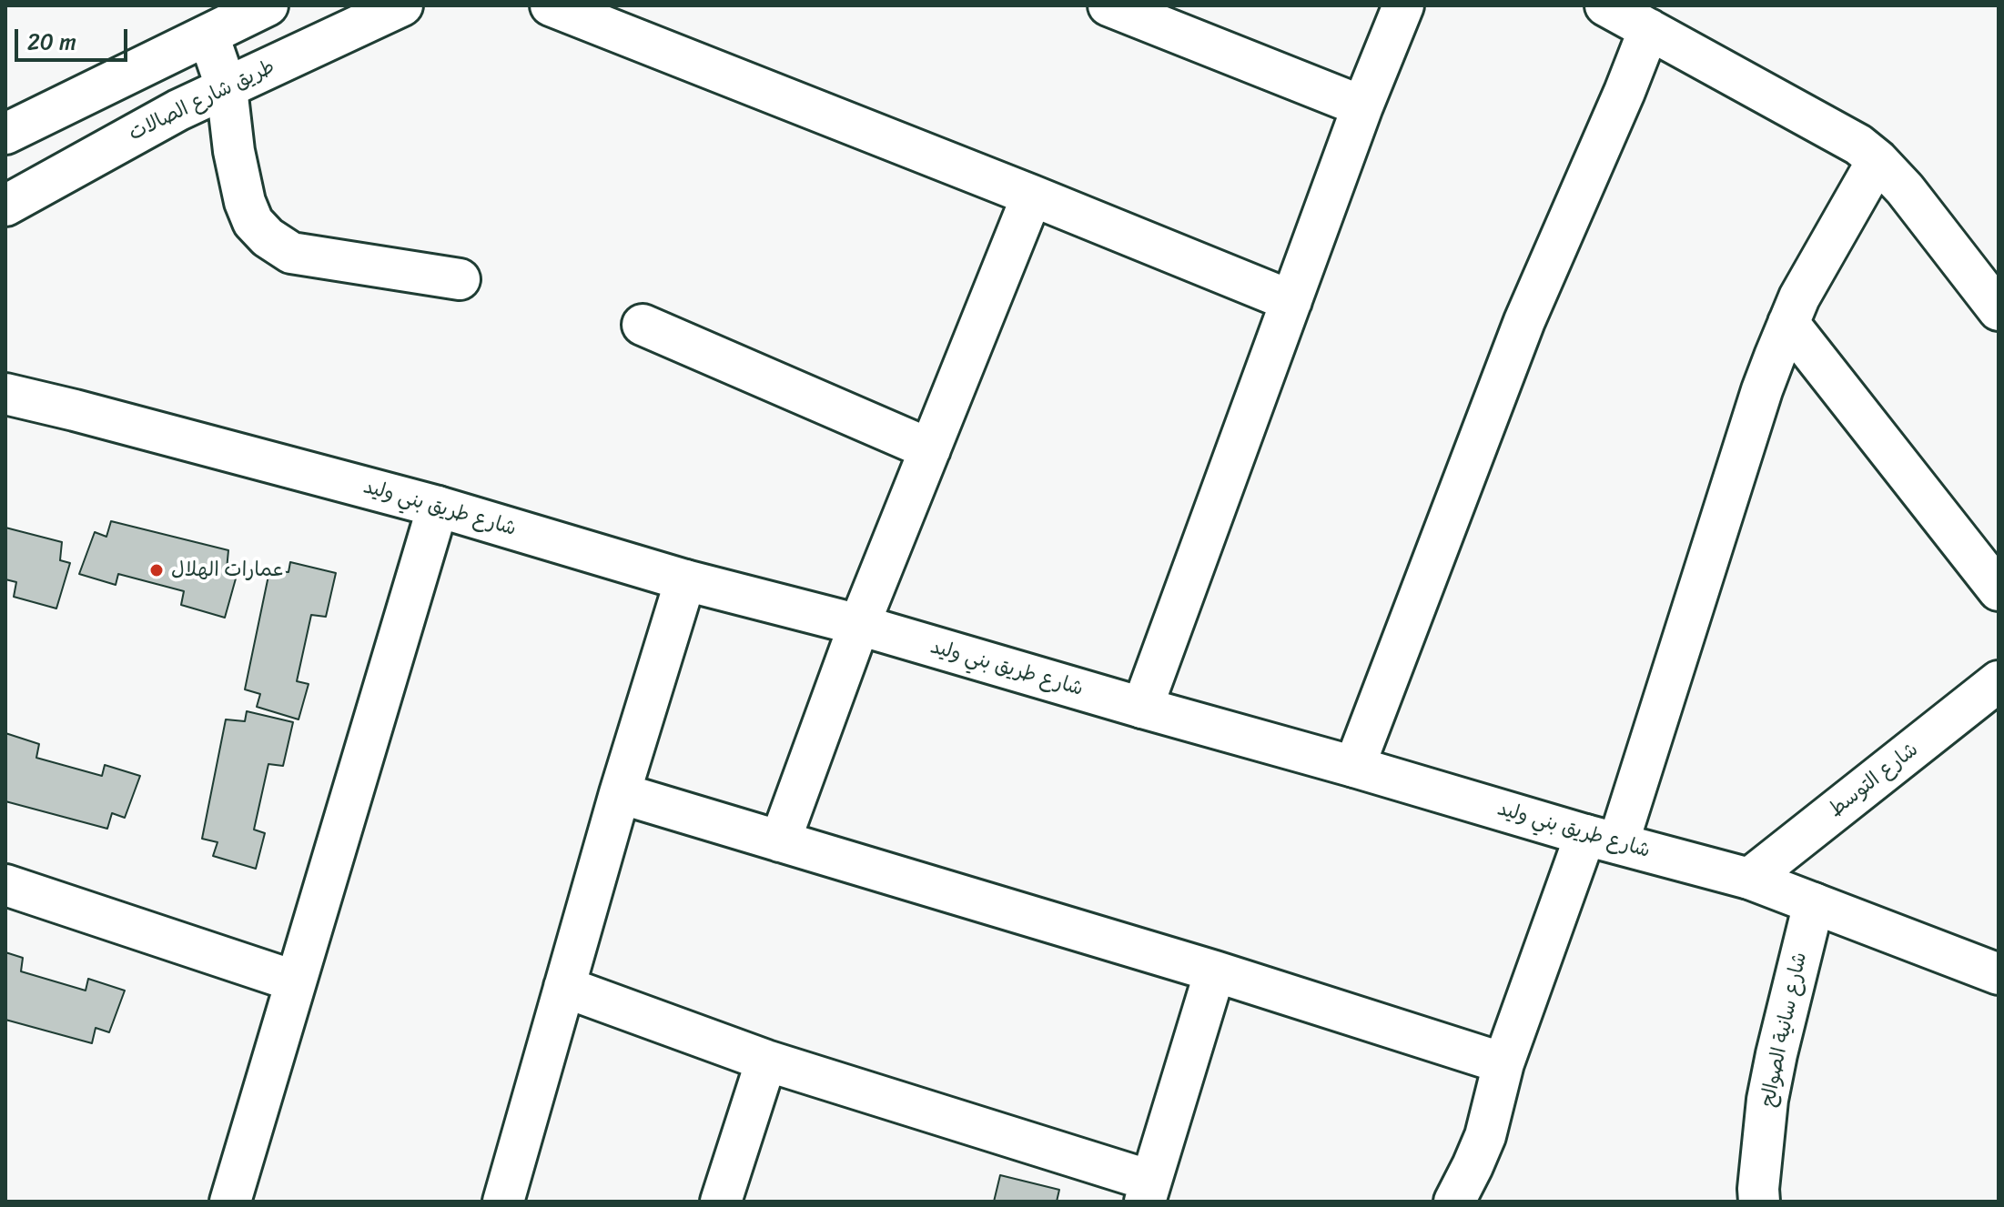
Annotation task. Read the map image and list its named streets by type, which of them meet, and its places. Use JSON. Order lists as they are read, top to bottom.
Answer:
{
  "streets": {
    "street": [
      "طريق شارع الصالات",
      "شارع طريق بني وليد",
      "شارع التوسط",
      "شارع سانية الصوالح"
    ]
  },
  "crossings": [
    ["شارع طريق بني وليد", "شارع التوسط"],
    ["شارع طريق بني وليد", "شارع سانية الصوالح"]
  ],
  "places": ["عمارات الهلال"],
  "scale_bar": "20 m"
}
